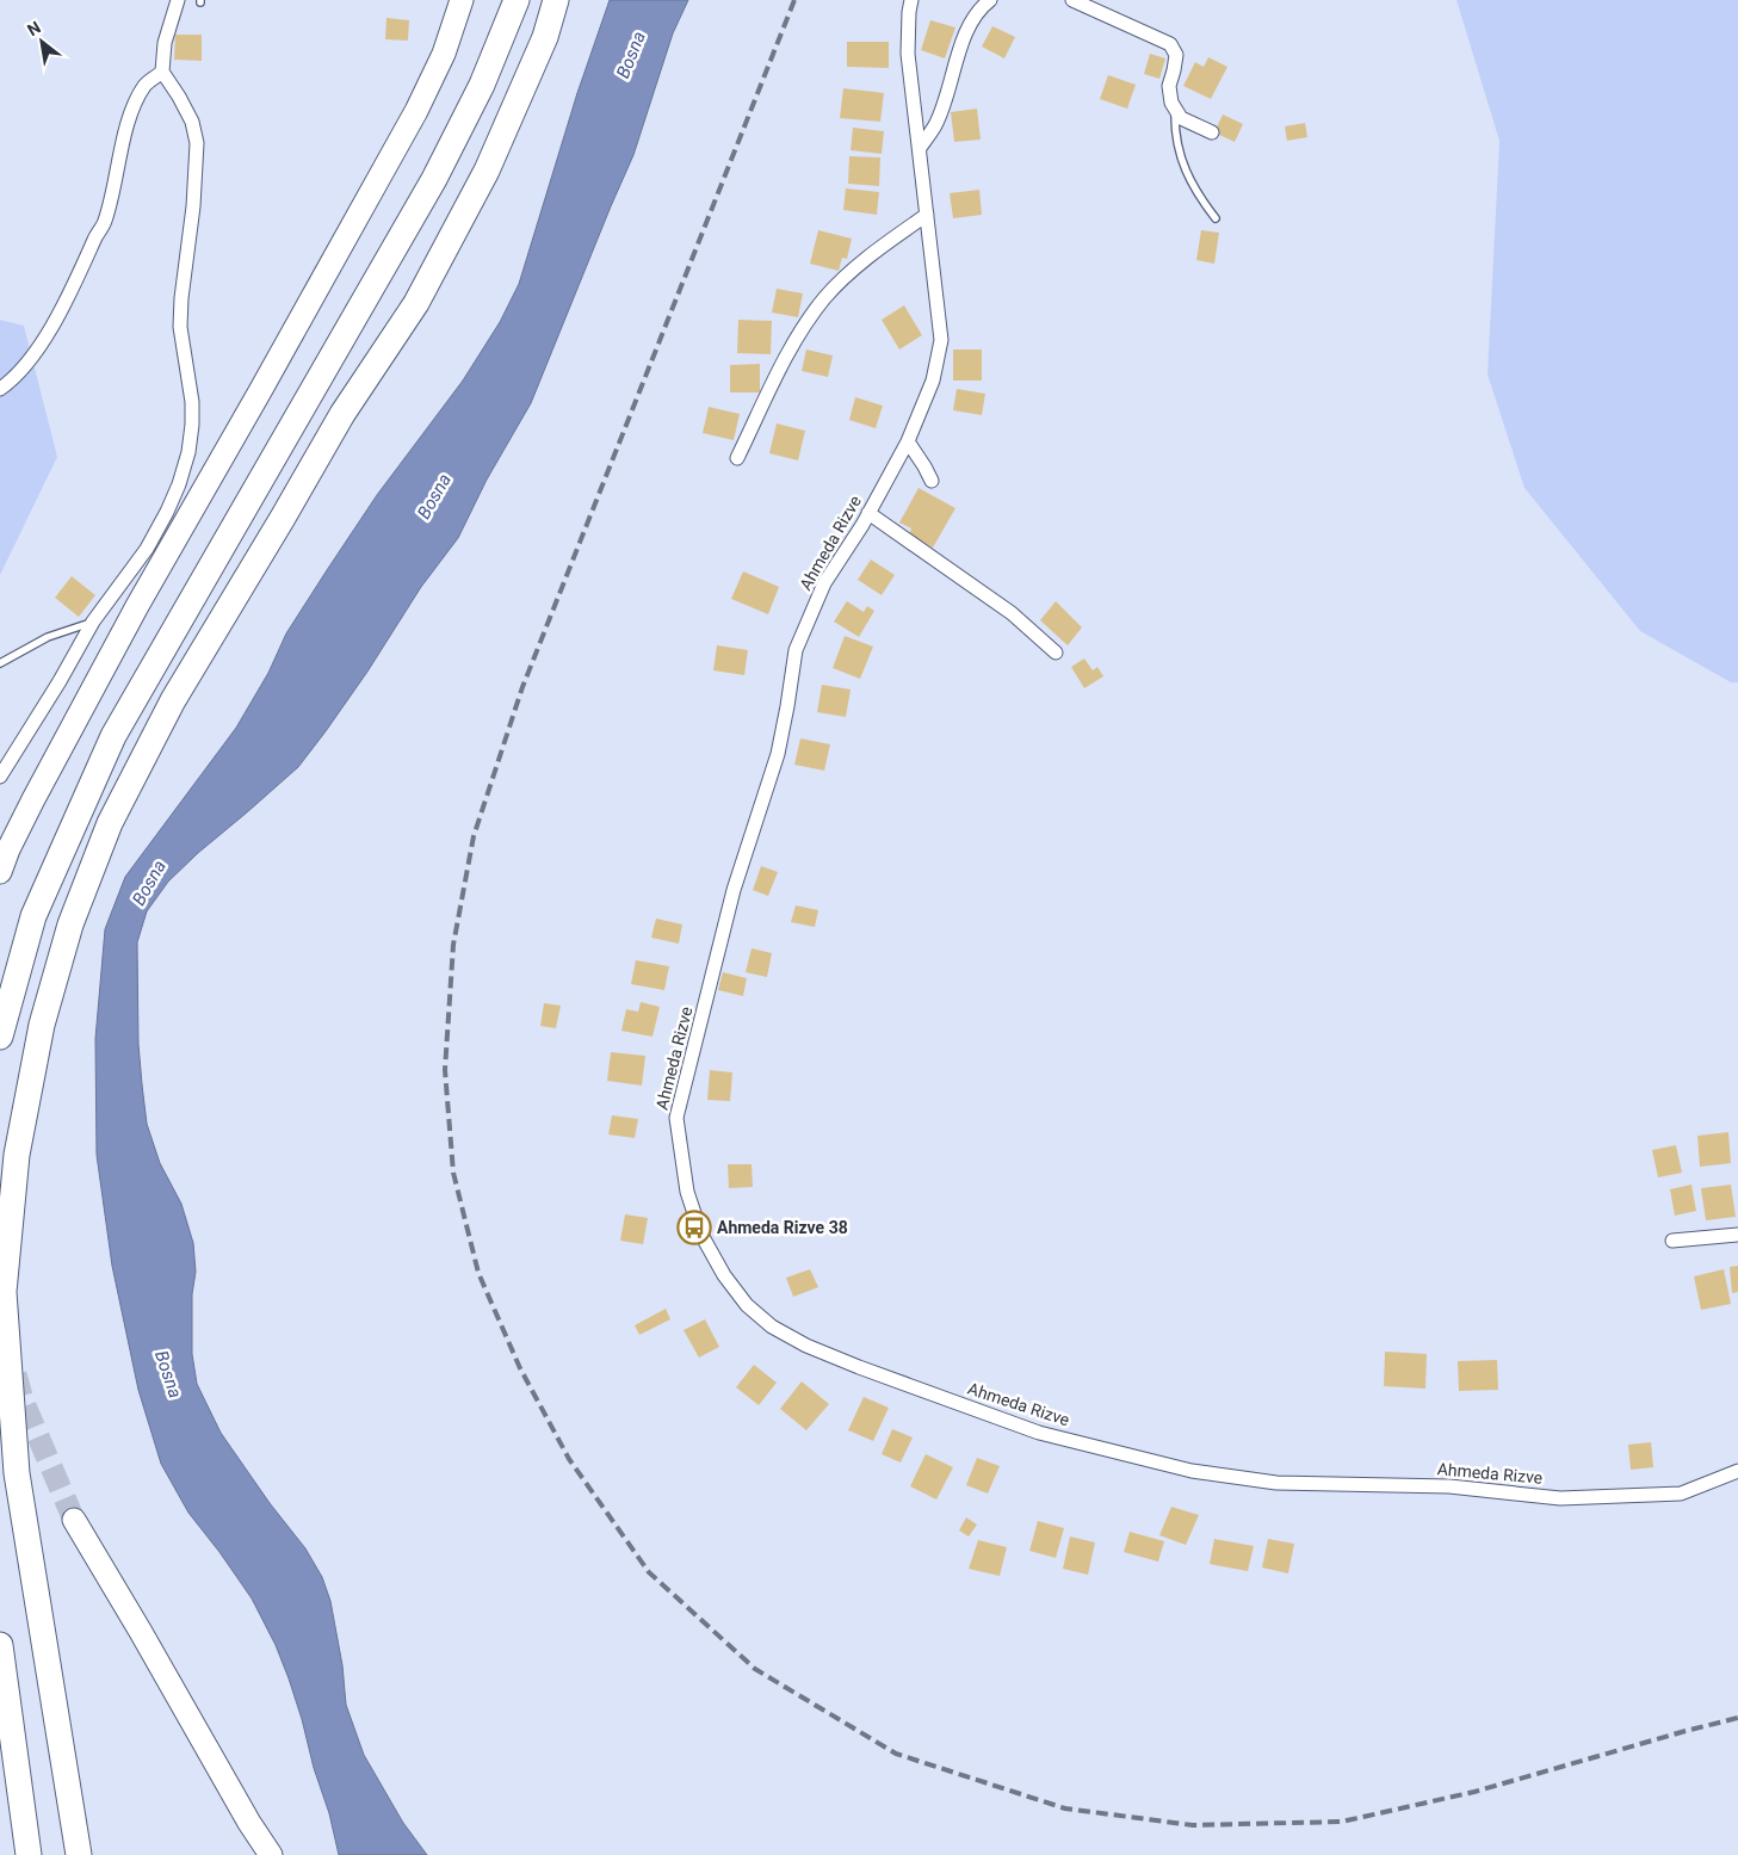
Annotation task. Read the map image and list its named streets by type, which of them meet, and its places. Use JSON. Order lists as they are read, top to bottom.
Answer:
{
  "streets": {
    "street": ["Ahmeda Rizve"]
  },
  "water": ["Bosna"],
  "places": {
    "bus stop": ["Ahmeda Rizve 38"]
  },
  "north": "top left"
}
